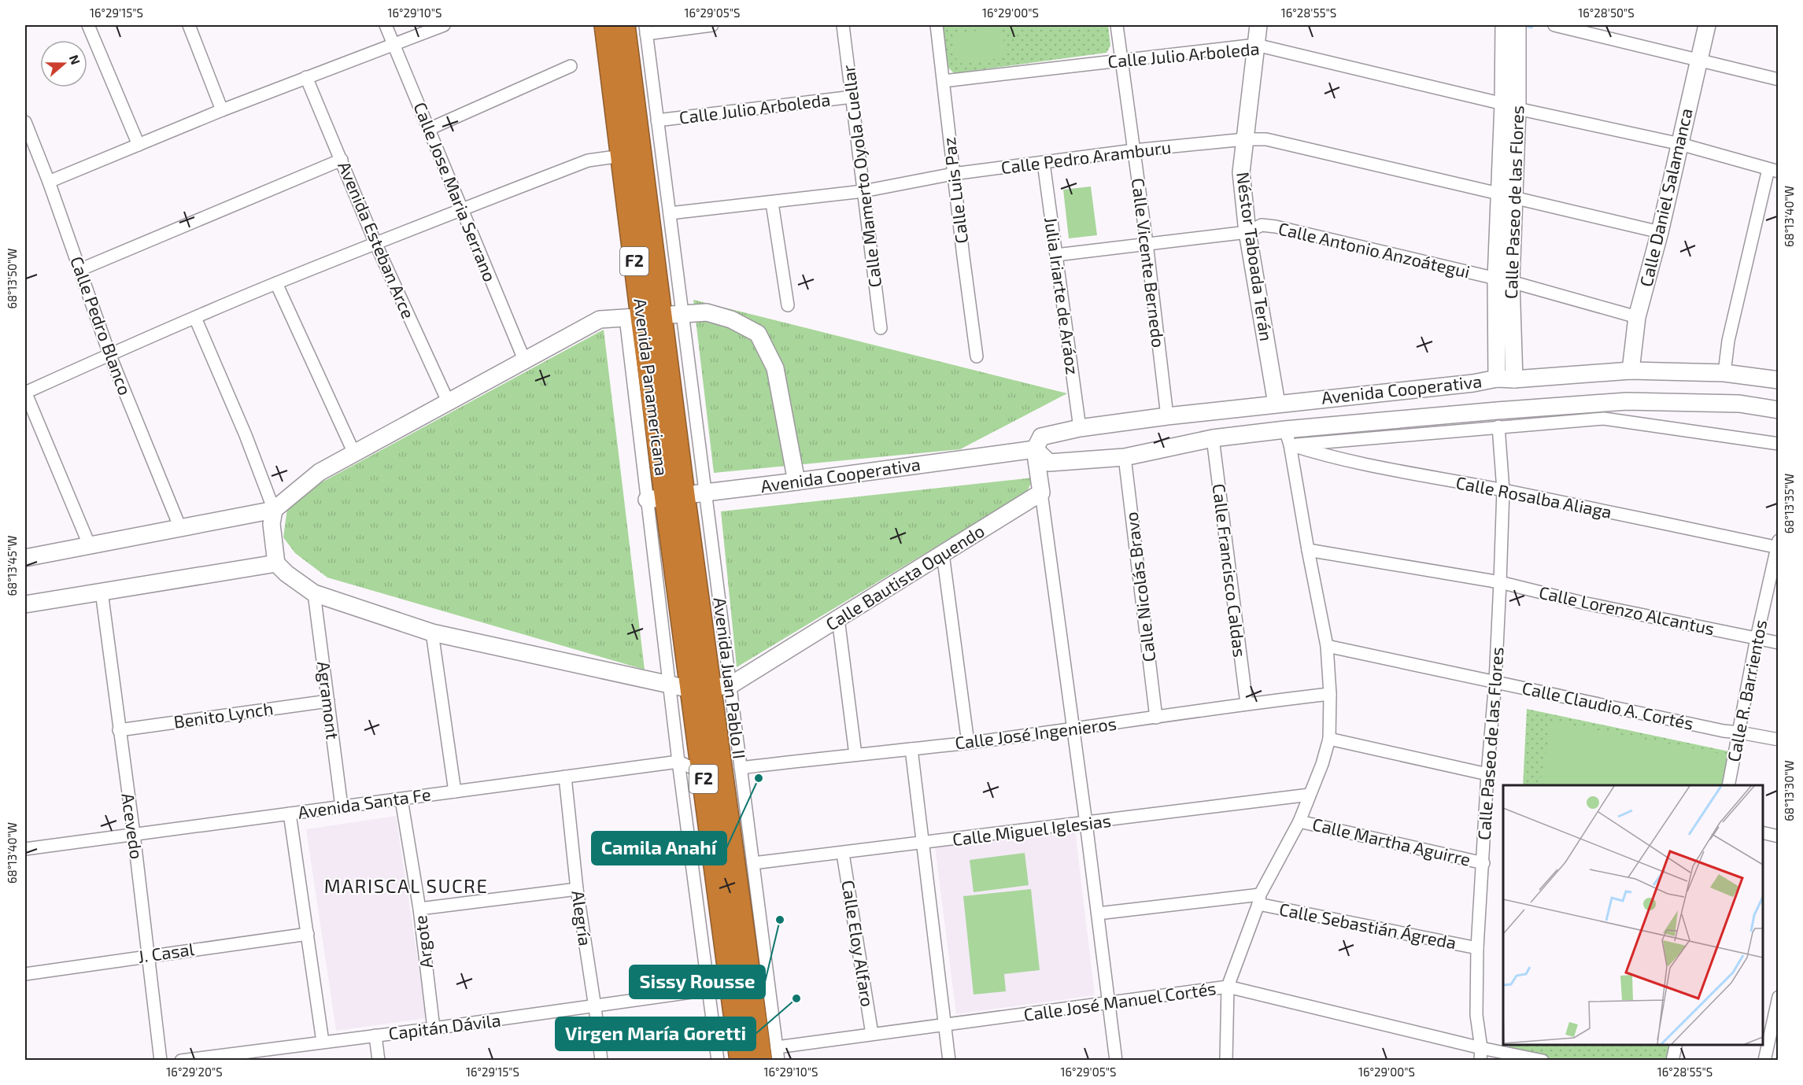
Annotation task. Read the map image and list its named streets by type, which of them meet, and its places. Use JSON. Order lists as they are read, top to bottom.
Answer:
{
  "streets": {
    "highway": ["F2", "Avenida Panamericana", "Avenida Juan Pablo II"],
    "street": [
      "Calle Julio Arboleda",
      "Calle Pedro Aramburu",
      "Calle Mamerto Oyola Cuellar",
      "Calle Luis Paz",
      "Calle Jose Maria Serrano",
      "Calle Daniel Salamanca",
      "Calle Paseo de las Flores",
      "Avenida Esteban Arce",
      "Calle Antonio Anzoátegui",
      "Néstor Taboada Terán",
      "Calle Vicente Bernedo",
      "Julia Iriarte de Aráoz",
      "Calle Pedro Blanco",
      "Avenida Cooperativa",
      "Calle Rosalba Aliaga",
      "Calle Francisco Caldas",
      "Calle Bautista Oquendo",
      "Calle Nicolás Bravo",
      "Calle Lorenzo Alcantus",
      "Calle R. Barrientos",
      "Agramont",
      "Calle Claudio A. Cortés",
      "Benito Lynch",
      "Calle José Ingenieros",
      "Avenida Santa Fe",
      "Acevedo",
      "Calle Miguel Iglesias",
      "Calle Martha Aguirre",
      "Alegría",
      "Calle Sebastián Ágreda",
      "Argote",
      "Calle Eloy Alfaro",
      "J. Casal",
      "Calle José Manuel Cortés",
      "Capitán Dávila"
    ]
  },
  "crossings": [
    ["Calle Julio Arboleda", "Calle Mamerto Oyola Cuellar"],
    ["Calle Julio Arboleda", "Calle Luis Paz"],
    ["Calle Julio Arboleda", "Calle Daniel Salamanca"],
    ["Calle Julio Arboleda", "Calle Paseo de las Flores"],
    ["Calle Julio Arboleda", "Néstor Taboada Terán"],
    ["Calle Julio Arboleda", "Calle Vicente Bernedo"],
    ["Calle Pedro Aramburu", "Calle Mamerto Oyola Cuellar"],
    ["Calle Pedro Aramburu", "Calle Luis Paz"],
    ["Calle Pedro Aramburu", "Calle Daniel Salamanca"],
    ["Calle Pedro Aramburu", "Calle Paseo de las Flores"],
    ["Calle Pedro Aramburu", "Néstor Taboada Terán"],
    ["Calle Pedro Aramburu", "Calle Vicente Bernedo"],
    ["Calle Pedro Aramburu", "Julia Iriarte de Aráoz"],
    ["Calle Daniel Salamanca", "Calle Antonio Anzoátegui"],
    ["Calle Daniel Salamanca", "Avenida Cooperativa"],
    ["Calle Paseo de las Flores", "Calle Antonio Anzoátegui"],
    ["Calle Paseo de las Flores", "Avenida Cooperativa"],
    ["Calle Paseo de las Flores", "Calle Rosalba Aliaga"],
    ["Calle Paseo de las Flores", "Calle Lorenzo Alcantus"],
    ["Calle Paseo de las Flores", "Calle Claudio A. Cortés"],
    ["Calle Paseo de las Flores", "Calle Martha Aguirre"],
    ["Calle Paseo de las Flores", "Calle Sebastián Ágreda"],
    ["Calle Paseo de las Flores", "Calle José Manuel Cortés"],
    ["Calle Antonio Anzoátegui", "Néstor Taboada Terán"],
    ["Calle Antonio Anzoátegui", "Calle Vicente Bernedo"],
    ["Calle Antonio Anzoátegui", "Julia Iriarte de Aráoz"],
    ["Néstor Taboada Terán", "Avenida Cooperativa"],
    ["Calle Vicente Bernedo", "Avenida Cooperativa"],
    ["Julia Iriarte de Aráoz", "Avenida Cooperativa"],
    ["Avenida Panamericana", "Avenida Cooperativa"],
    ["Avenida Panamericana", "Avenida Juan Pablo II"],
    ["Avenida Cooperativa", "Calle Rosalba Aliaga"],
    ["Avenida Cooperativa", "Calle Francisco Caldas"],
    ["Avenida Cooperativa", "Calle Nicolás Bravo"],
    ["Avenida Cooperativa", "Avenida Juan Pablo II"],
    ["Calle Rosalba Aliaga", "Calle R. Barrientos"],
    ["Calle Francisco Caldas", "Calle José Ingenieros"],
    ["Calle Bautista Oquendo", "Avenida Juan Pablo II"],
    ["Calle Nicolás Bravo", "Calle José Ingenieros"],
    ["Calle Lorenzo Alcantus", "Calle R. Barrientos"],
    ["Avenida Juan Pablo II", "Calle José Ingenieros"],
    ["Avenida Juan Pablo II", "Calle Miguel Iglesias"],
    ["Avenida Juan Pablo II", "Calle José Manuel Cortés"],
    ["Calle R. Barrientos", "Calle Claudio A. Cortés"],
    ["Agramont", "Benito Lynch"],
    ["Agramont", "Avenida Santa Fe"],
    ["Benito Lynch", "Acevedo"],
    ["Avenida Santa Fe", "Acevedo"],
    ["Avenida Santa Fe", "Alegría"],
    ["Avenida Santa Fe", "Argote"],
    ["Acevedo", "J. Casal"],
    ["Calle Miguel Iglesias", "Calle Eloy Alfaro"],
    ["Alegría", "Capitán Dávila"],
    ["Argote", "Capitán Dávila"],
    ["Calle Eloy Alfaro", "Calle José Manuel Cortés"]
  ],
  "districts": ["MARISCAL SUCRE"],
  "places": ["Camila Anahí", "Sissy Rousse", "Virgen María Goretti"],
  "north": "right",
  "coordinates": [
    "16°29'15\"S",
    "16°29'10\"S",
    "16°29'05\"S",
    "16°29'00\"S",
    "16°28'55\"S",
    "16°28'50\"S",
    "68°13'40\"W",
    "68°13'50\"W",
    "68°13'35\"W",
    "68°13'45\"W",
    "68°13'30\"W",
    "16°29'20\"S"
  ]
}
